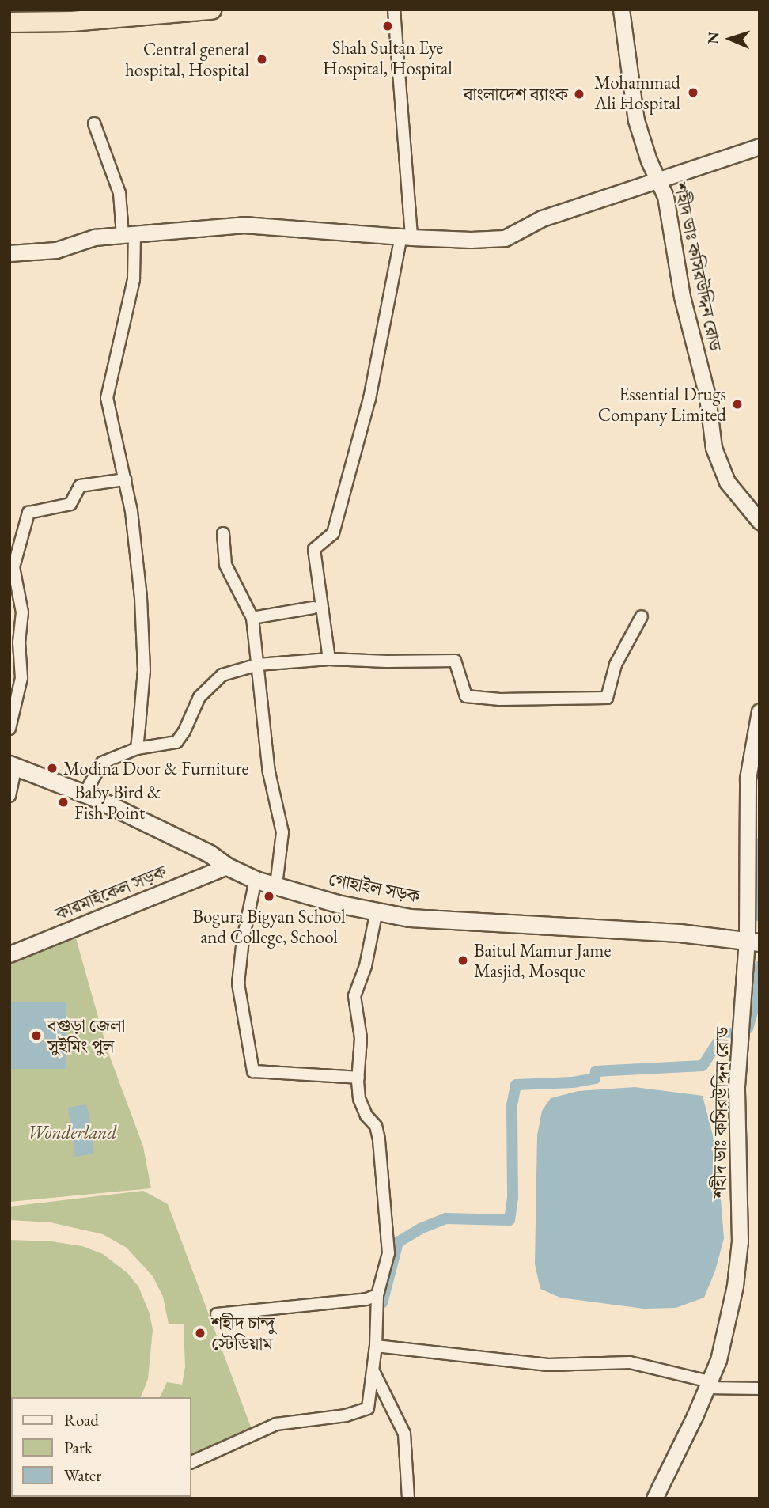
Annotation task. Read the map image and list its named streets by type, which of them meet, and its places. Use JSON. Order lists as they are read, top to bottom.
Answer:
{
  "streets": {
    "main road": ["গোহাইল সড়ক"],
    "street": ["শহীদ ডাঃ কসিরউদ্দিন রোড", "কারমাইকেল সড়ক"]
  },
  "crossings": [
    ["শহীদ ডাঃ কসিরউদ্দিন রোড", "গোহাইল সড়ক"],
    ["গোহাইল সড়ক", "কারমাইকেল সড়ক"]
  ],
  "parks": ["Wonderland"],
  "places": [
    "Shah Sultan Eye Hospital, Hospital",
    "Central general hospital, Hospital",
    "Mohammad Ali Hospital",
    "বাংলাদেশ ব্যাংক",
    "Essential Drugs Company Limited",
    "Modina Door & Furniture",
    "Baby Bird & Fish Point",
    "Bogura Bigyan School and College, School",
    "Baitul Mamur Jame Masjid, Mosque",
    "বগুড়া জেলা সুইমিং পুল",
    "শহীদ চান্দু স্টেডিয়াম"
  ],
  "legend": ["Road", "Park", "Water"],
  "north": "left"
}
